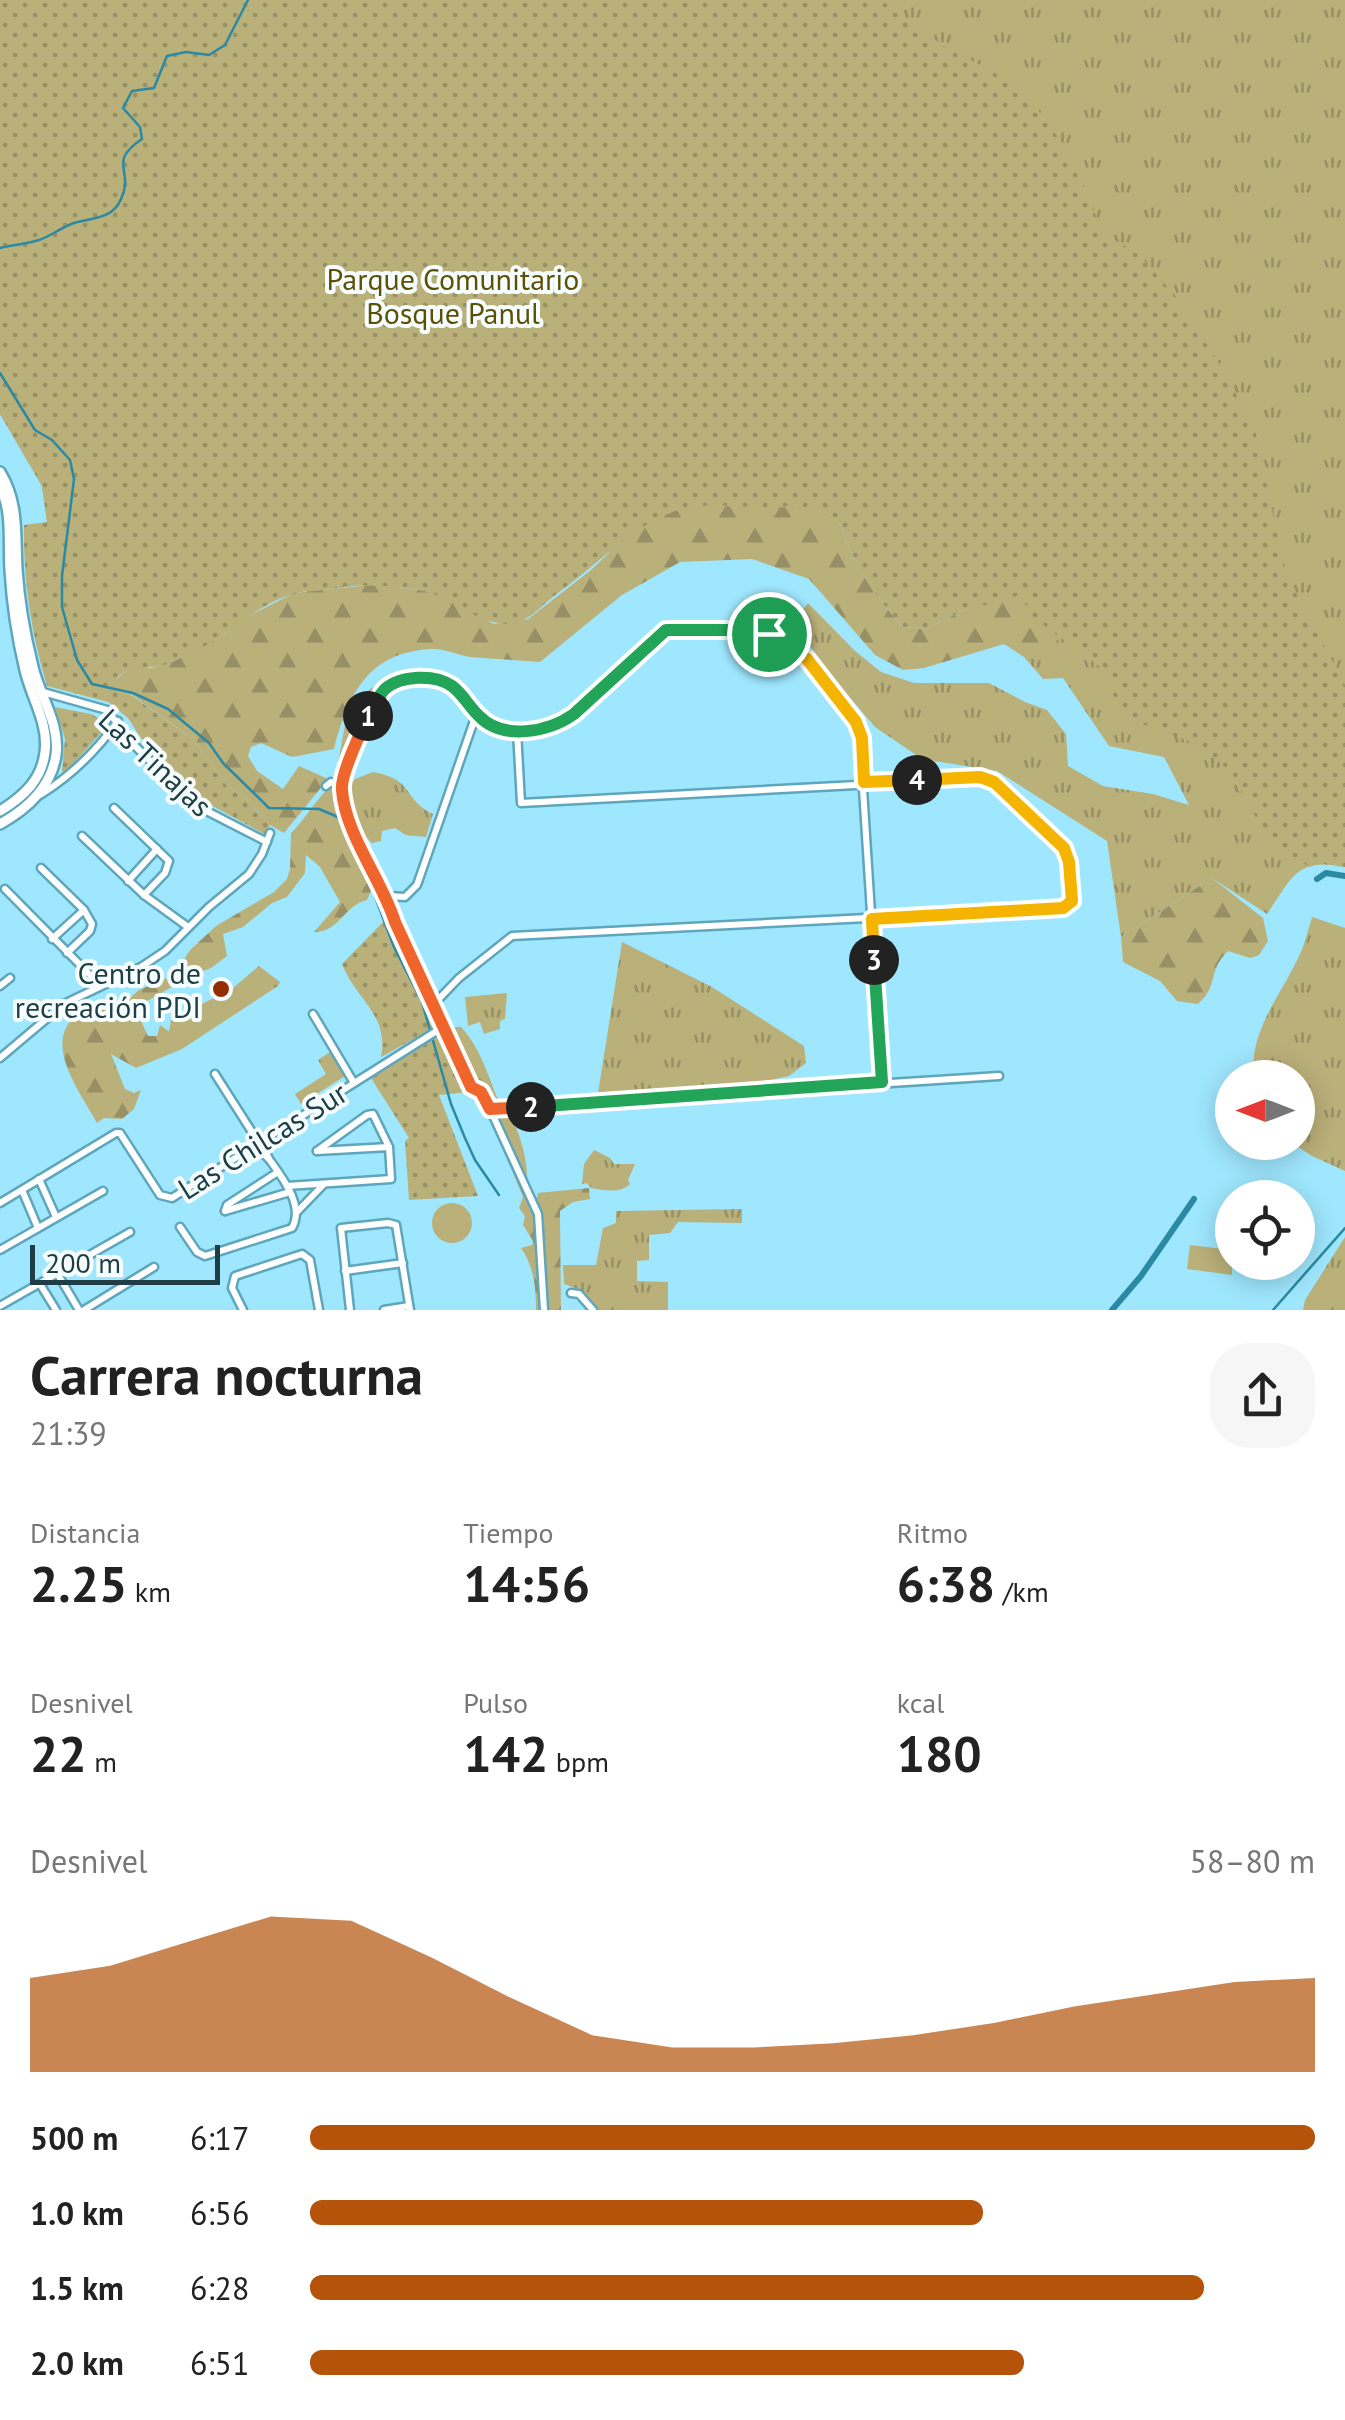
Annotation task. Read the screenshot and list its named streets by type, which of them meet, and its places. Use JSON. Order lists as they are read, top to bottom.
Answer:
{
  "streets": {
    "street": ["Las Tinajas", "Las Chilcas Sur"]
  },
  "parks": ["Parque Comunitario Bosque Panul"],
  "places": ["Centro de recreación PDI"],
  "scale_bar": "200 m",
  "north": "left",
  "page": {
    "pins": [
      "1",
      "4",
      "3",
      "2"
    ],
    "scale": "200 m",
    "heading": ["Carrera nocturna", "21:39"],
    "stats": [
      ["Distancia", "2.25 km"],
      ["Tiempo", "14:56"],
      ["Ritmo", "6:38 /km"],
      ["Desnivel", "22 m"],
      ["Pulso", "142 bpm"],
      ["kcal", "180"]
    ],
    "chart": ["Desnivel", "58–80 m"],
    "list": [
      {
        "name": "500 m",
        "note": "6:17"
      },
      {
        "name": "1.0 km",
        "note": "6:56"
      },
      {
        "name": "1.5 km",
        "note": "6:28"
      },
      {
        "name": "2.0 km",
        "note": "6:51"
      }
    ]
  }
}
